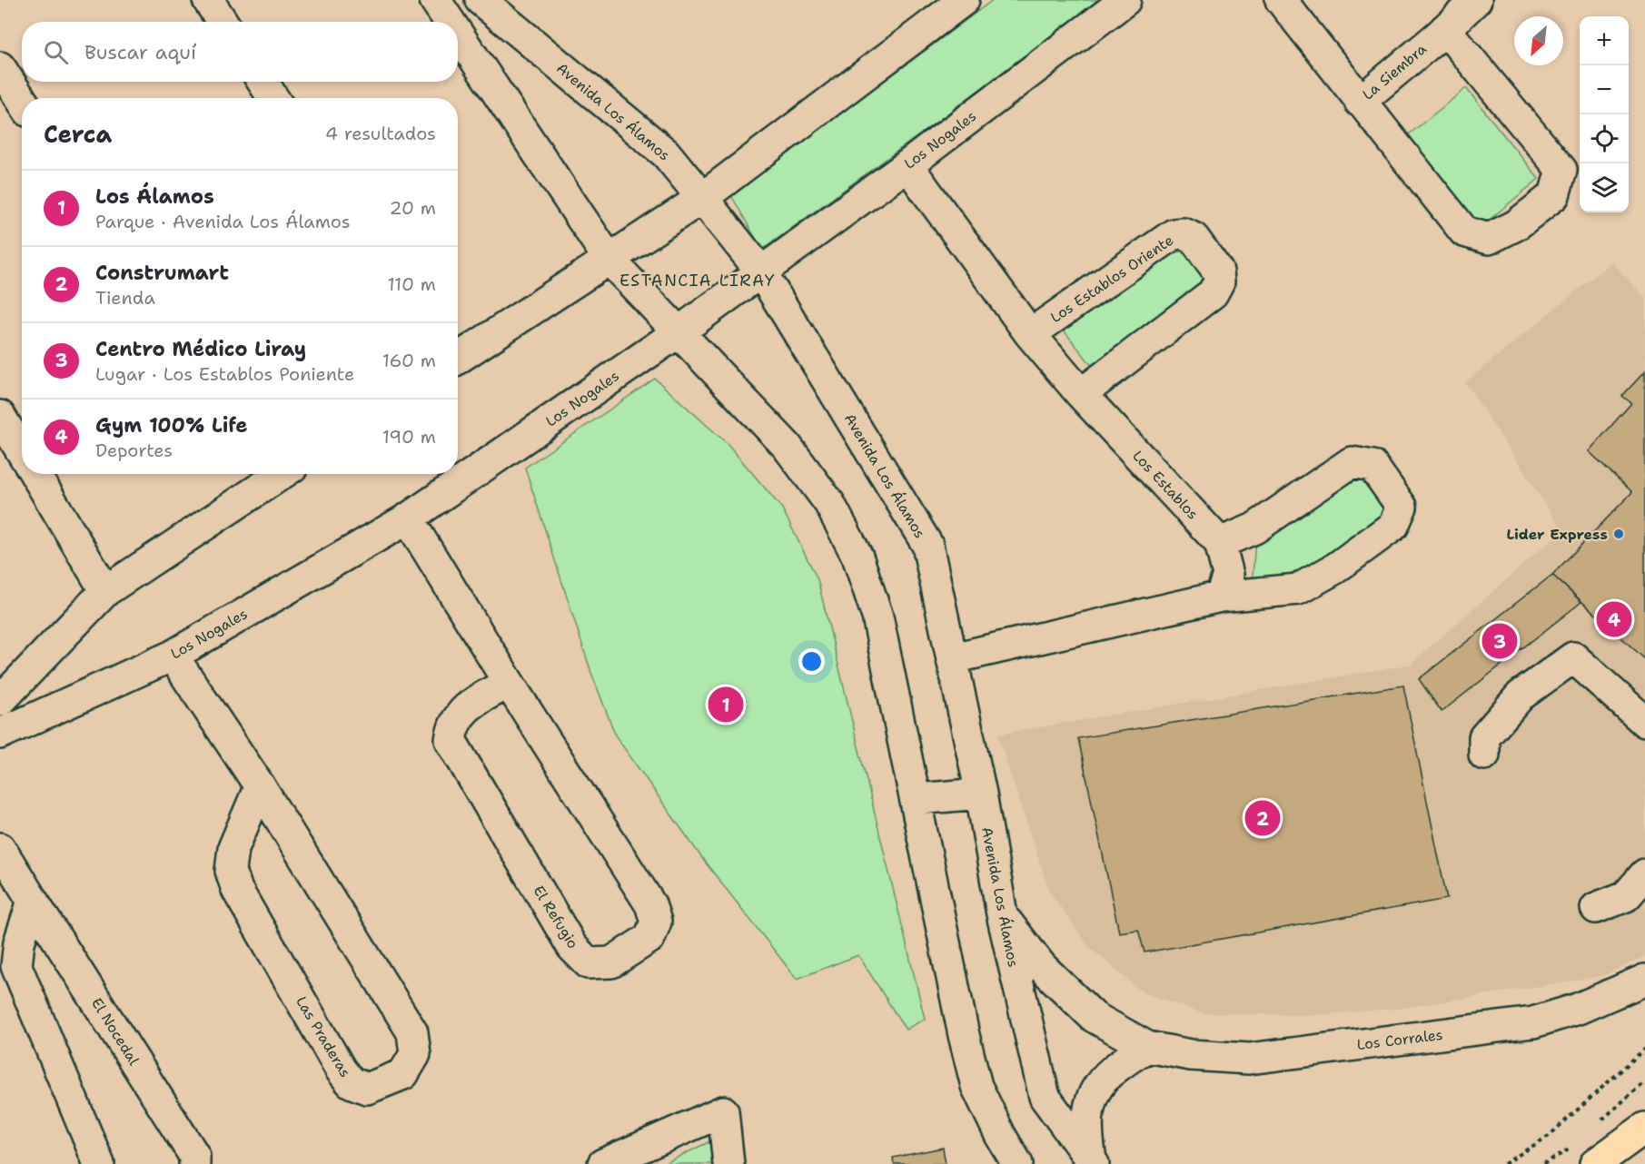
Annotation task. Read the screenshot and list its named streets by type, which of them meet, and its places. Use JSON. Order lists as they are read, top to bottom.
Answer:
{
  "streets": {
    "street": [
      "La Siembra",
      "Avenida Los Álamos",
      "Los Nogales",
      "Los Establos Oriente",
      "Los Establos",
      "El Refugio",
      "El Nocedal",
      "Las Praderas",
      "Los Corrales"
    ]
  },
  "crossings": [
    ["Avenida Los Álamos", "Los Nogales"],
    ["Avenida Los Álamos", "Los Corrales"],
    ["Los Nogales", "Los Establos"],
    ["Los Nogales", "El Refugio"],
    ["Los Nogales", "Las Praderas"],
    ["Los Establos Oriente", "Los Establos"]
  ],
  "districts": ["ESTANCIA LIRAY"],
  "places": ["Lider Express"],
  "north": "bottom left",
  "page": {
    "map_buttons": ["+", "−"],
    "search": "Buscar aquí",
    "heading": ["Cerca", "4 resultados"],
    "list": [
      {
        "mark": "1",
        "name": "Los Álamos",
        "note": "Parque · Avenida Los Álamos",
        "value": "20 m"
      },
      {
        "mark": "2",
        "name": "Construmart",
        "note": "Tienda",
        "value": "110 m"
      },
      {
        "mark": "3",
        "name": "Centro Médico Liray",
        "note": "Lugar · Los Establos Poniente",
        "value": "160 m"
      },
      {
        "mark": "4",
        "name": "Gym 100% Life",
        "note": "Deportes",
        "value": "190 m"
      }
    ],
    "pins": [
      "4",
      "3",
      "1",
      "2"
    ]
  }
}
